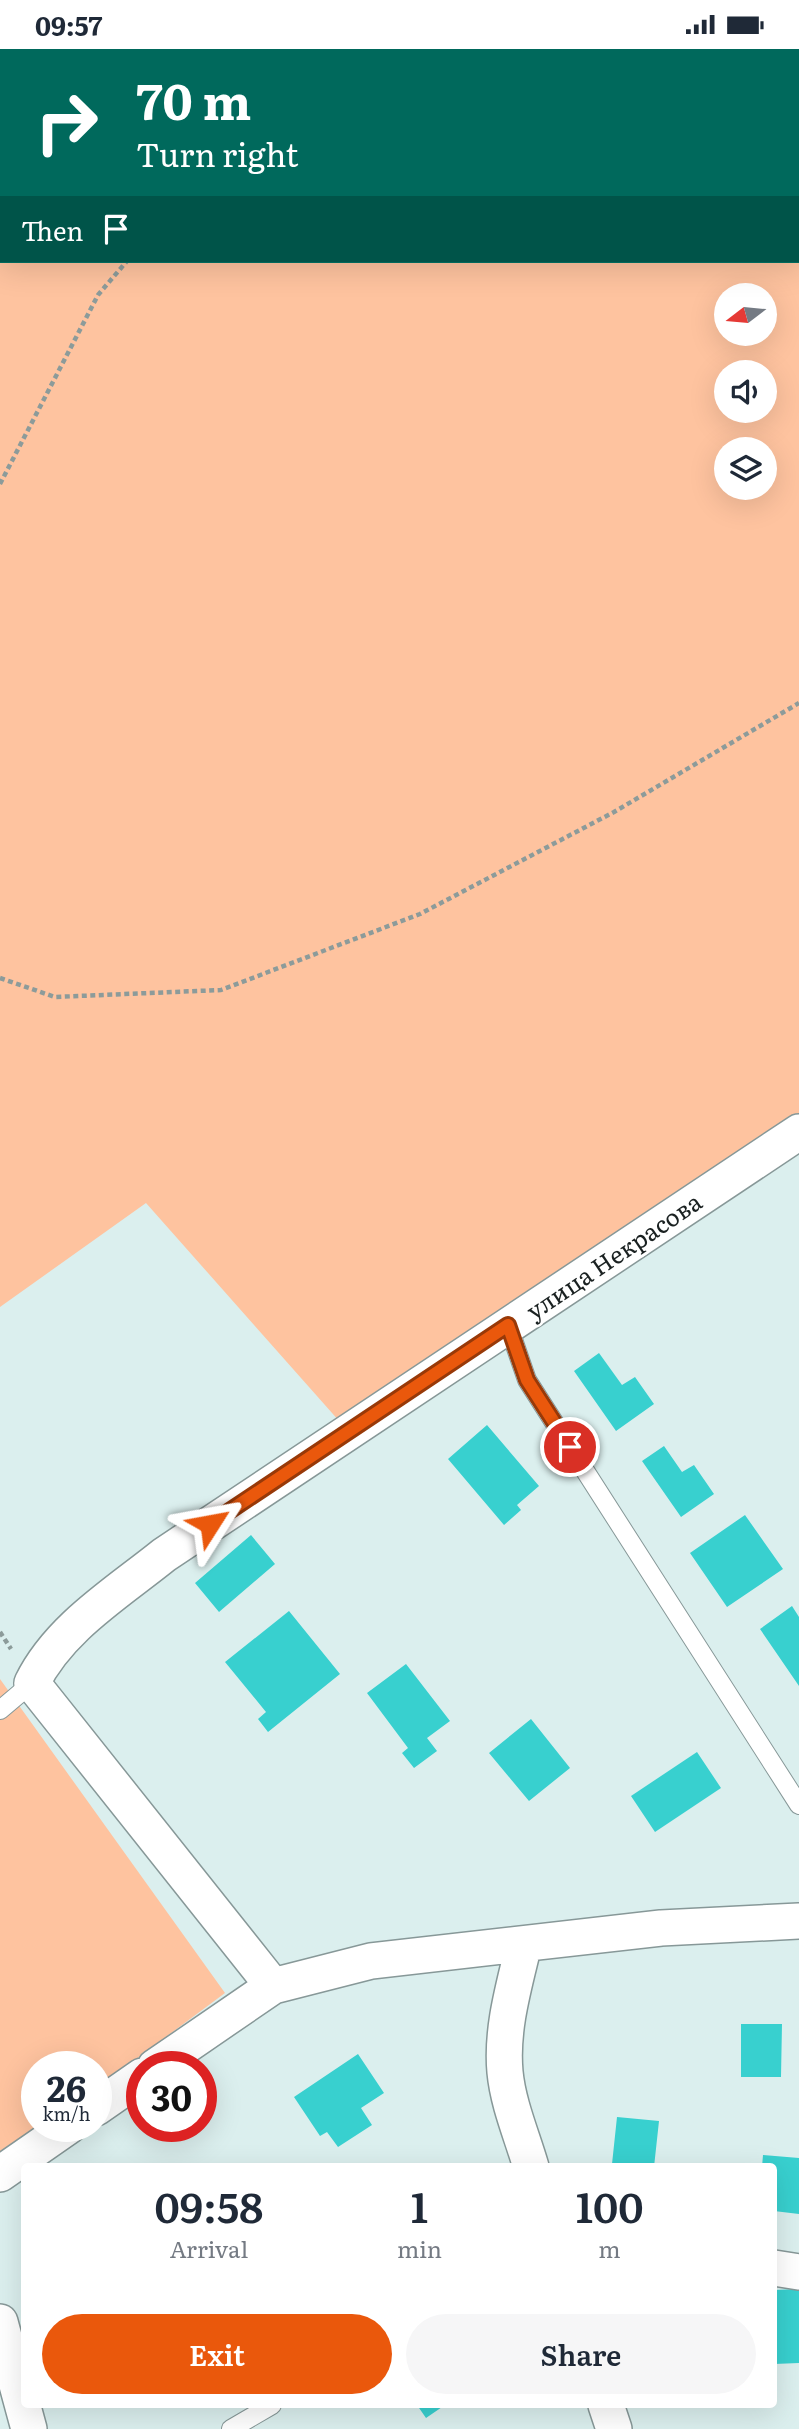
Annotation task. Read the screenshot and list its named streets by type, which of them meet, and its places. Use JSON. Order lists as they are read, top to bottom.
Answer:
{
  "streets": {
    "street": ["улица Некрасова"]
  },
  "north": "left",
  "page": {
    "status": "09:57",
    "turn": ["70 m", "Turn right"],
    "then": "Then",
    "speed": "26 km/h",
    "limit": "30",
    "eta": [
      "09:58",
      "Arrival",
      "1",
      "min",
      "100",
      "m"
    ],
    "buttons": ["Exit", "Share"]
  }
}
